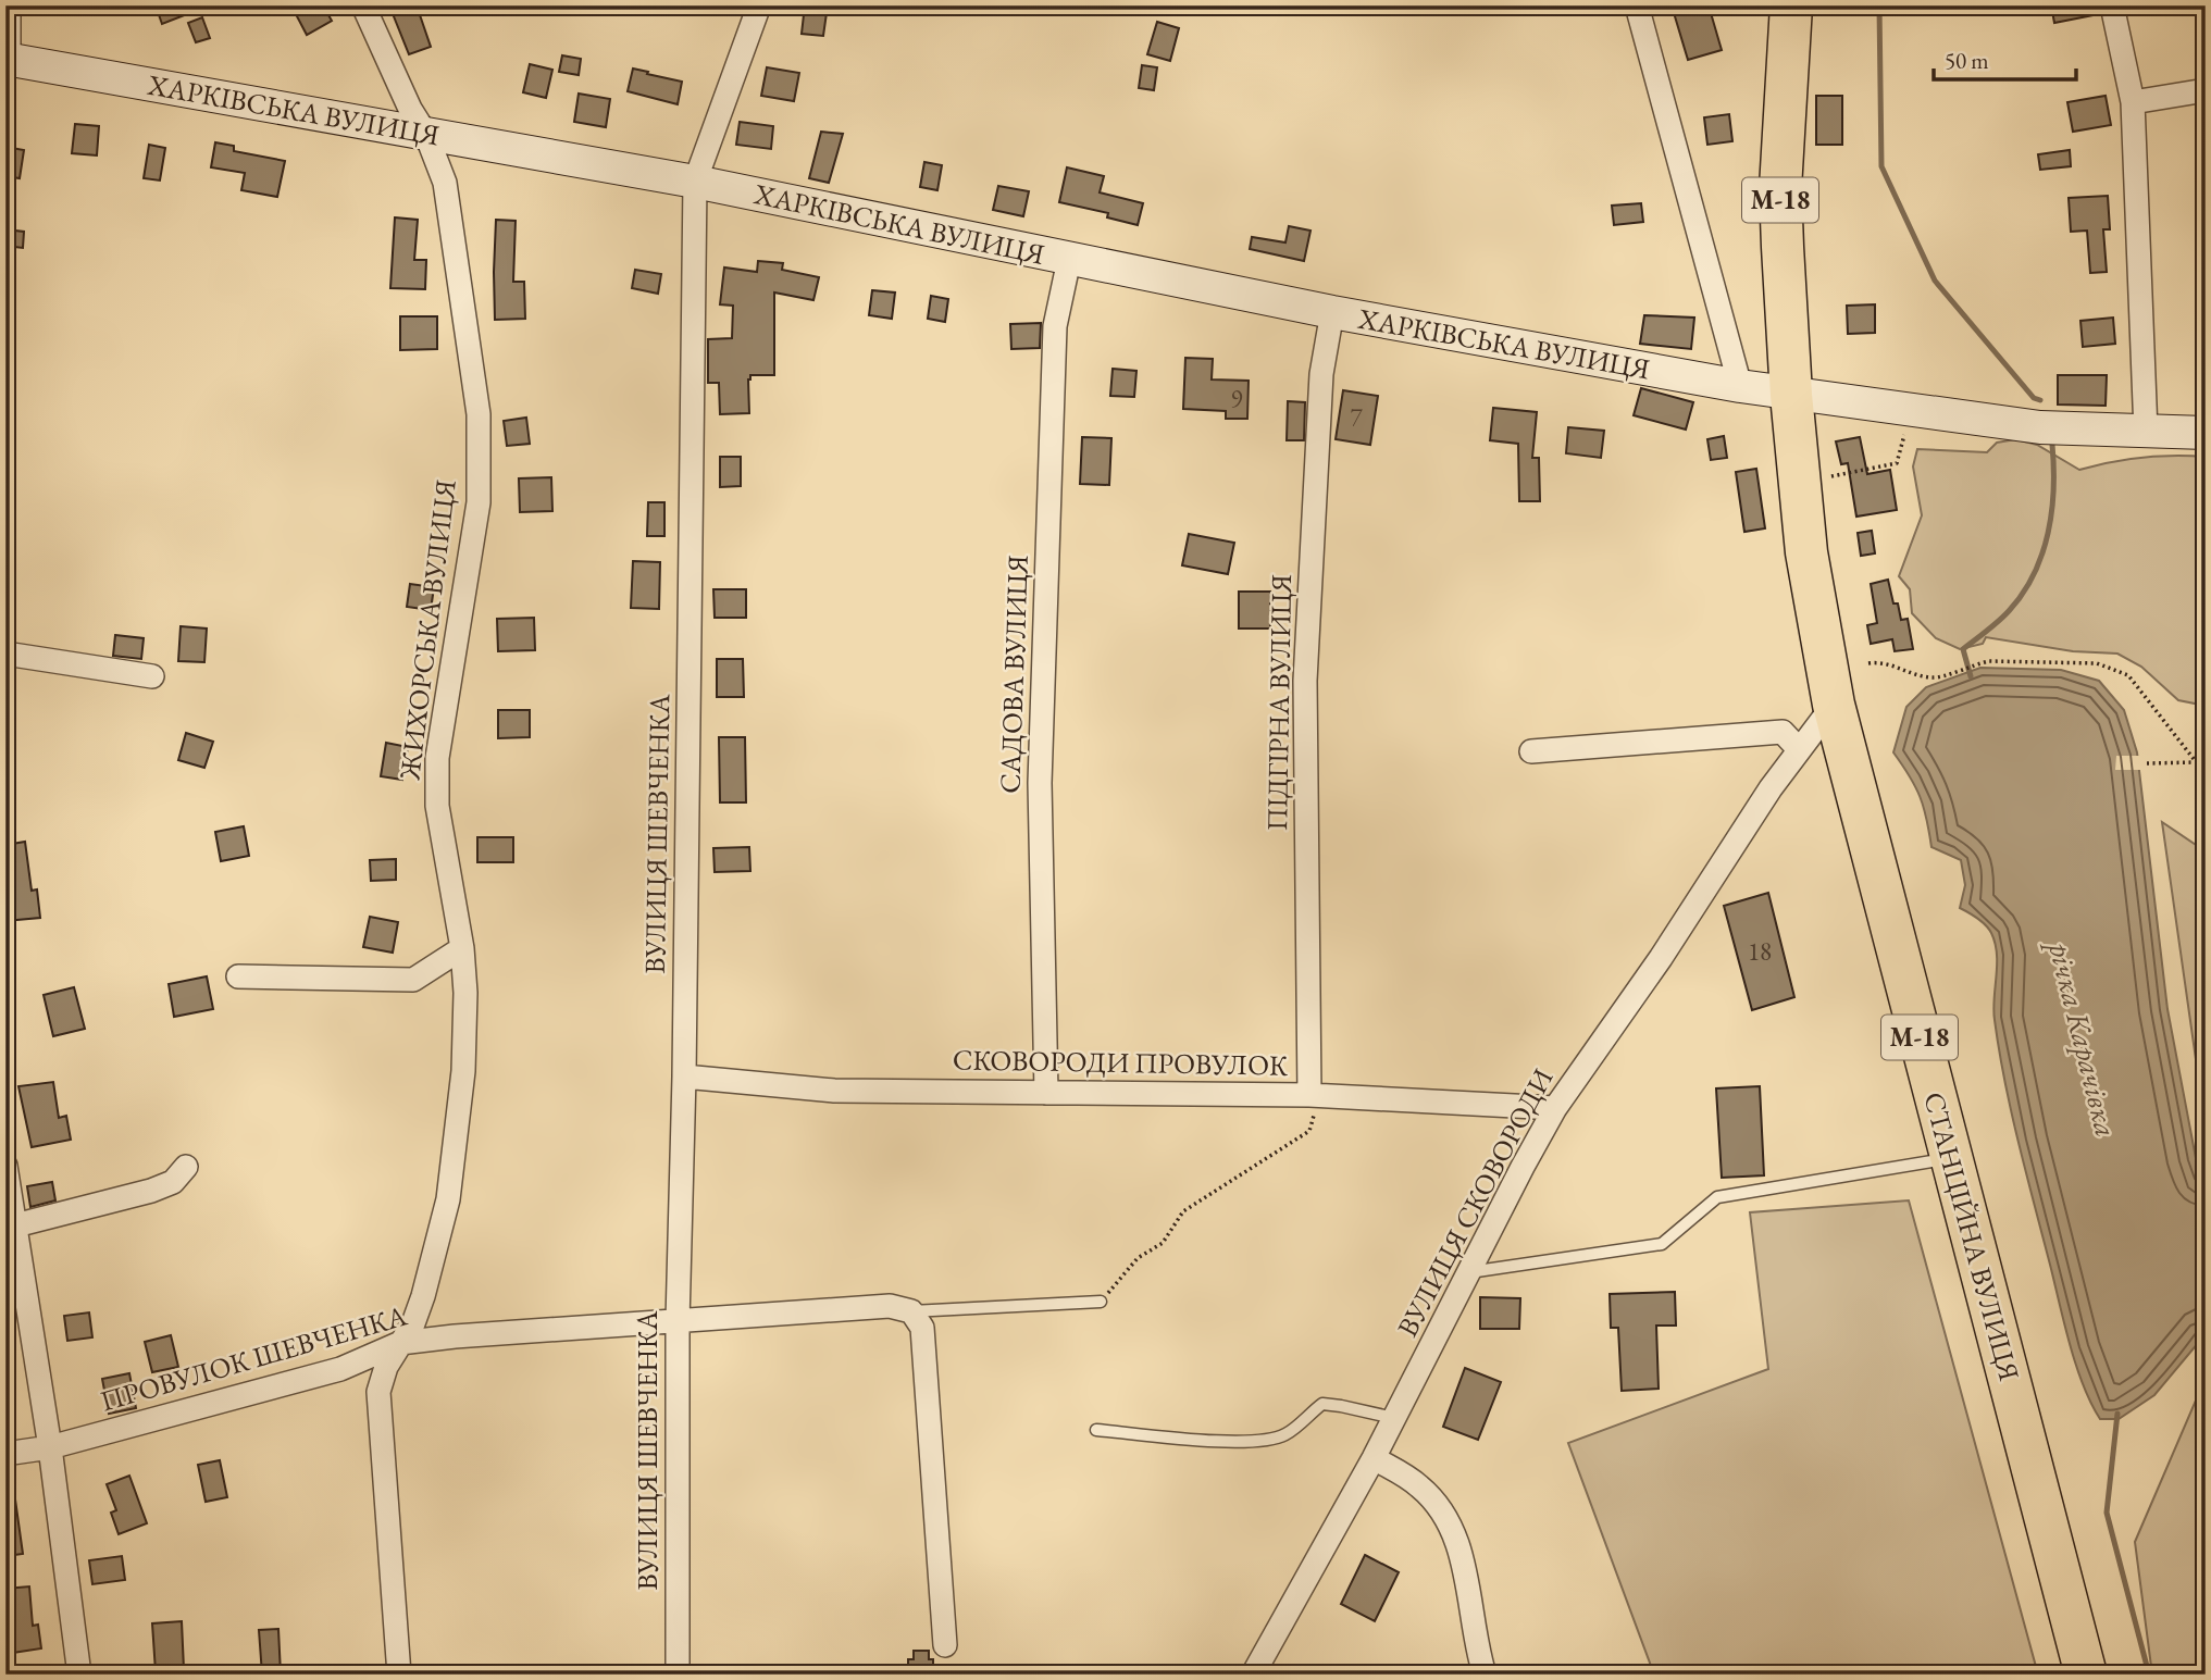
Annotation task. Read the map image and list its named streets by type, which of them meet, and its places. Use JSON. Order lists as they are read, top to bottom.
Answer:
{
  "streets": {
    "highway": ["М-18", "СТАНЦІЙНА ВУЛИЦЯ"],
    "main road": ["ХАРКІВСЬКА ВУЛИЦЯ"],
    "street": [
      "ЖИХОРСЬКА ВУЛИЦЯ",
      "САДОВА ВУЛИЦЯ",
      "ПІДГІРНА ВУЛИЦЯ",
      "ВУЛИЦЯ ШЕВЧЕНКА",
      "СКОВОРОДИ ПРОВУЛОК",
      "ВУЛИЦЯ СКОВОРОДИ",
      "ПРОВУЛОК ШЕВЧЕНКА"
    ]
  },
  "crossings": [
    ["ХАРКІВСЬКА ВУЛИЦЯ", "М-18"],
    ["ХАРКІВСЬКА ВУЛИЦЯ", "ЖИХОРСЬКА ВУЛИЦЯ"],
    ["ХАРКІВСЬКА ВУЛИЦЯ", "САДОВА ВУЛИЦЯ"],
    ["ХАРКІВСЬКА ВУЛИЦЯ", "ПІДГІРНА ВУЛИЦЯ"],
    ["ХАРКІВСЬКА ВУЛИЦЯ", "ВУЛИЦЯ ШЕВЧЕНКА"],
    ["ХАРКІВСЬКА ВУЛИЦЯ", "СТАНЦІЙНА ВУЛИЦЯ"],
    ["М-18", "СТАНЦІЙНА ВУЛИЦЯ"],
    ["ЖИХОРСЬКА ВУЛИЦЯ", "ПРОВУЛОК ШЕВЧЕНКА"],
    ["САДОВА ВУЛИЦЯ", "СКОВОРОДИ ПРОВУЛОК"],
    ["ПІДГІРНА ВУЛИЦЯ", "СКОВОРОДИ ПРОВУЛОК"],
    ["ВУЛИЦЯ ШЕВЧЕНКА", "СКОВОРОДИ ПРОВУЛОК"],
    ["ВУЛИЦЯ ШЕВЧЕНКА", "ПРОВУЛОК ШЕВЧЕНКА"],
    ["СКОВОРОДИ ПРОВУЛОК", "ВУЛИЦЯ СКОВОРОДИ"],
    ["ВУЛИЦЯ СКОВОРОДИ", "СТАНЦІЙНА ВУЛИЦЯ"]
  ],
  "water": ["річка Карачівка"],
  "house_numbers": ["9", "7", "18"],
  "scale_bar": "50 m"
}
